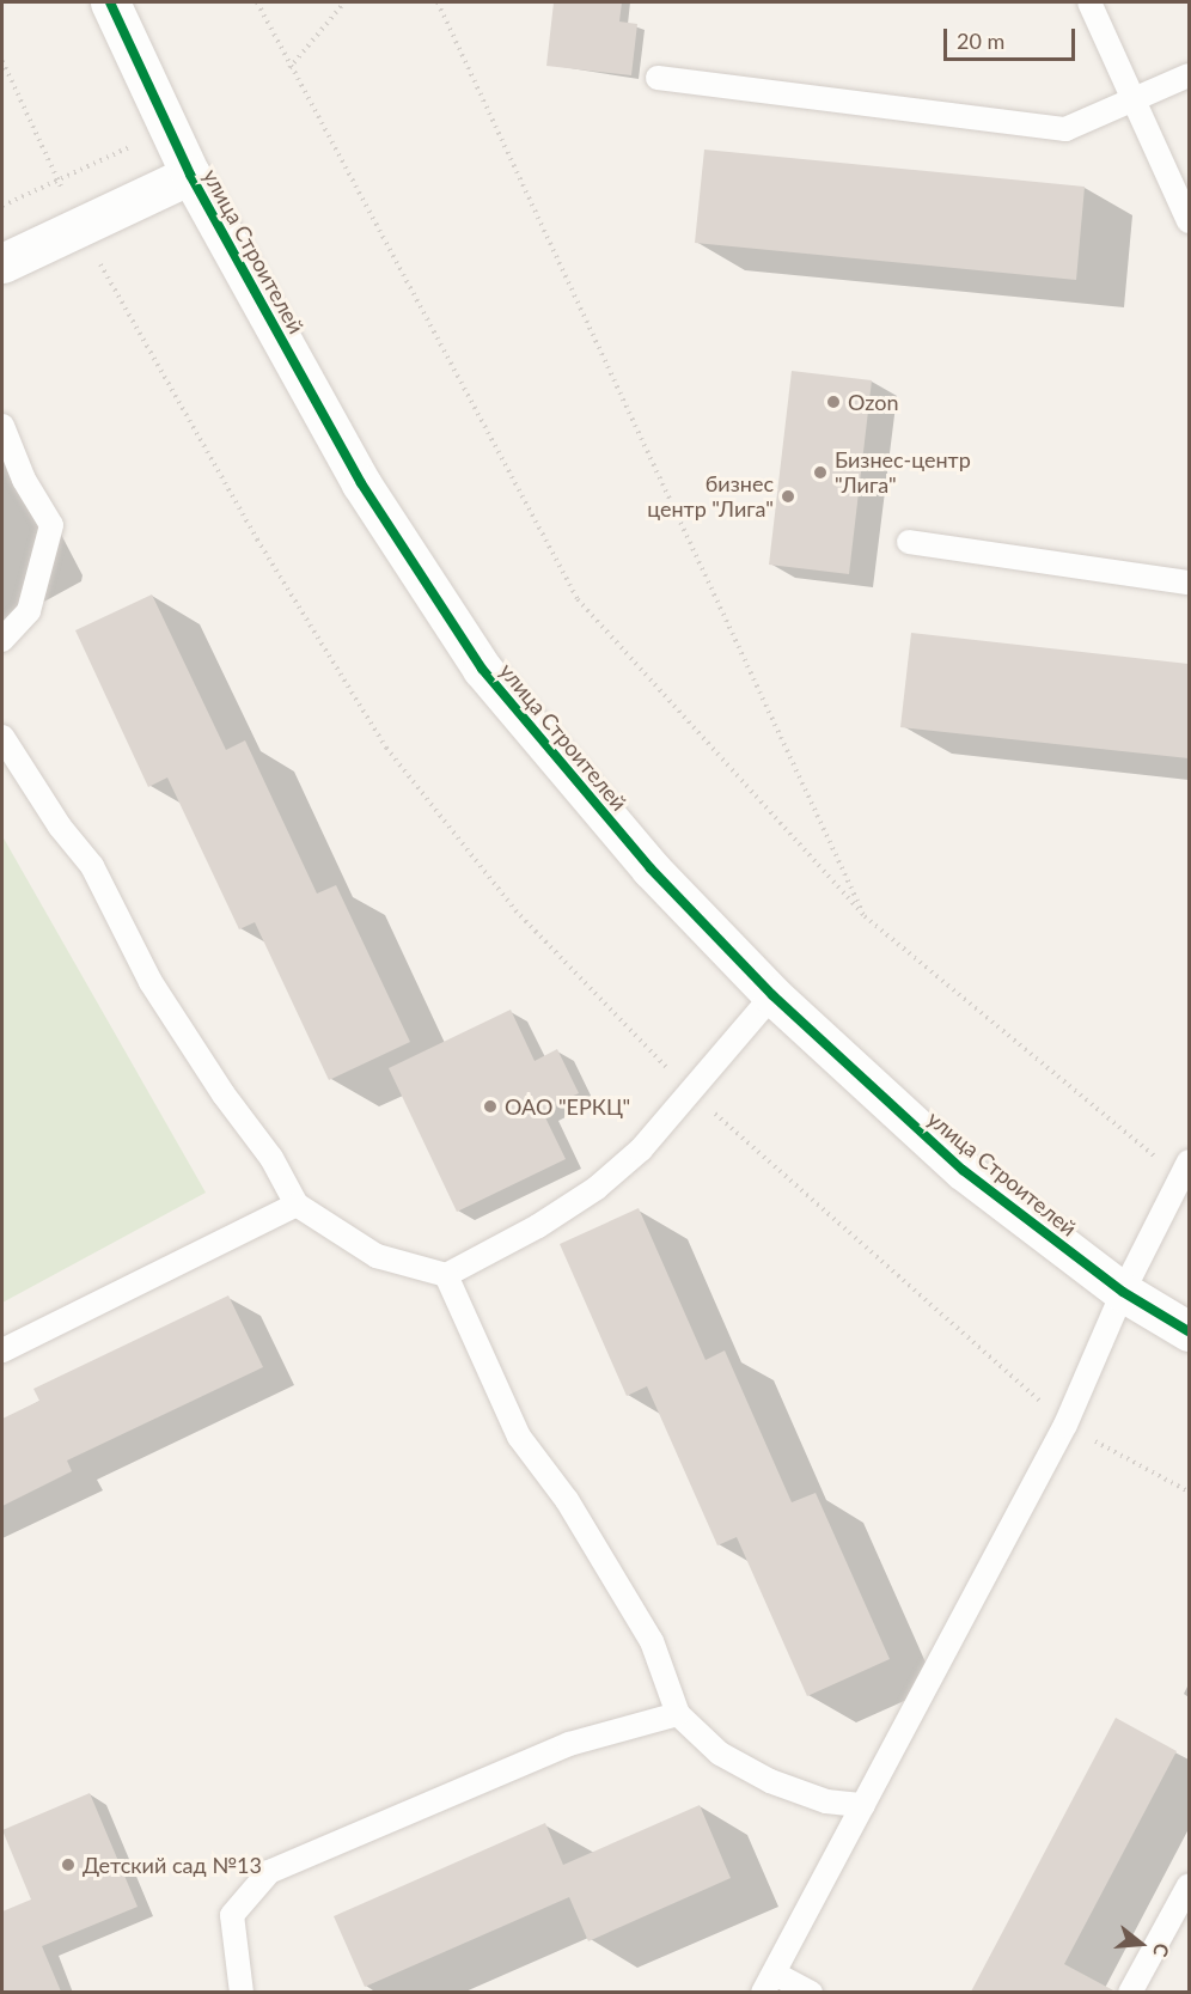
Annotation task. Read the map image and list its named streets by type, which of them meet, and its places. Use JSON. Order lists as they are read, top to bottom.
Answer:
{
  "streets": {
    "street": ["улица Строителей"]
  },
  "places": [
    "Ozon",
    "Бизнес-центр \"Лига\"",
    "бизнес центр \"Лига\"",
    "ОАО \"ЕРКЦ\"",
    "Детский сад №13"
  ],
  "scale_bar": "20 m",
  "north": "right"
}
